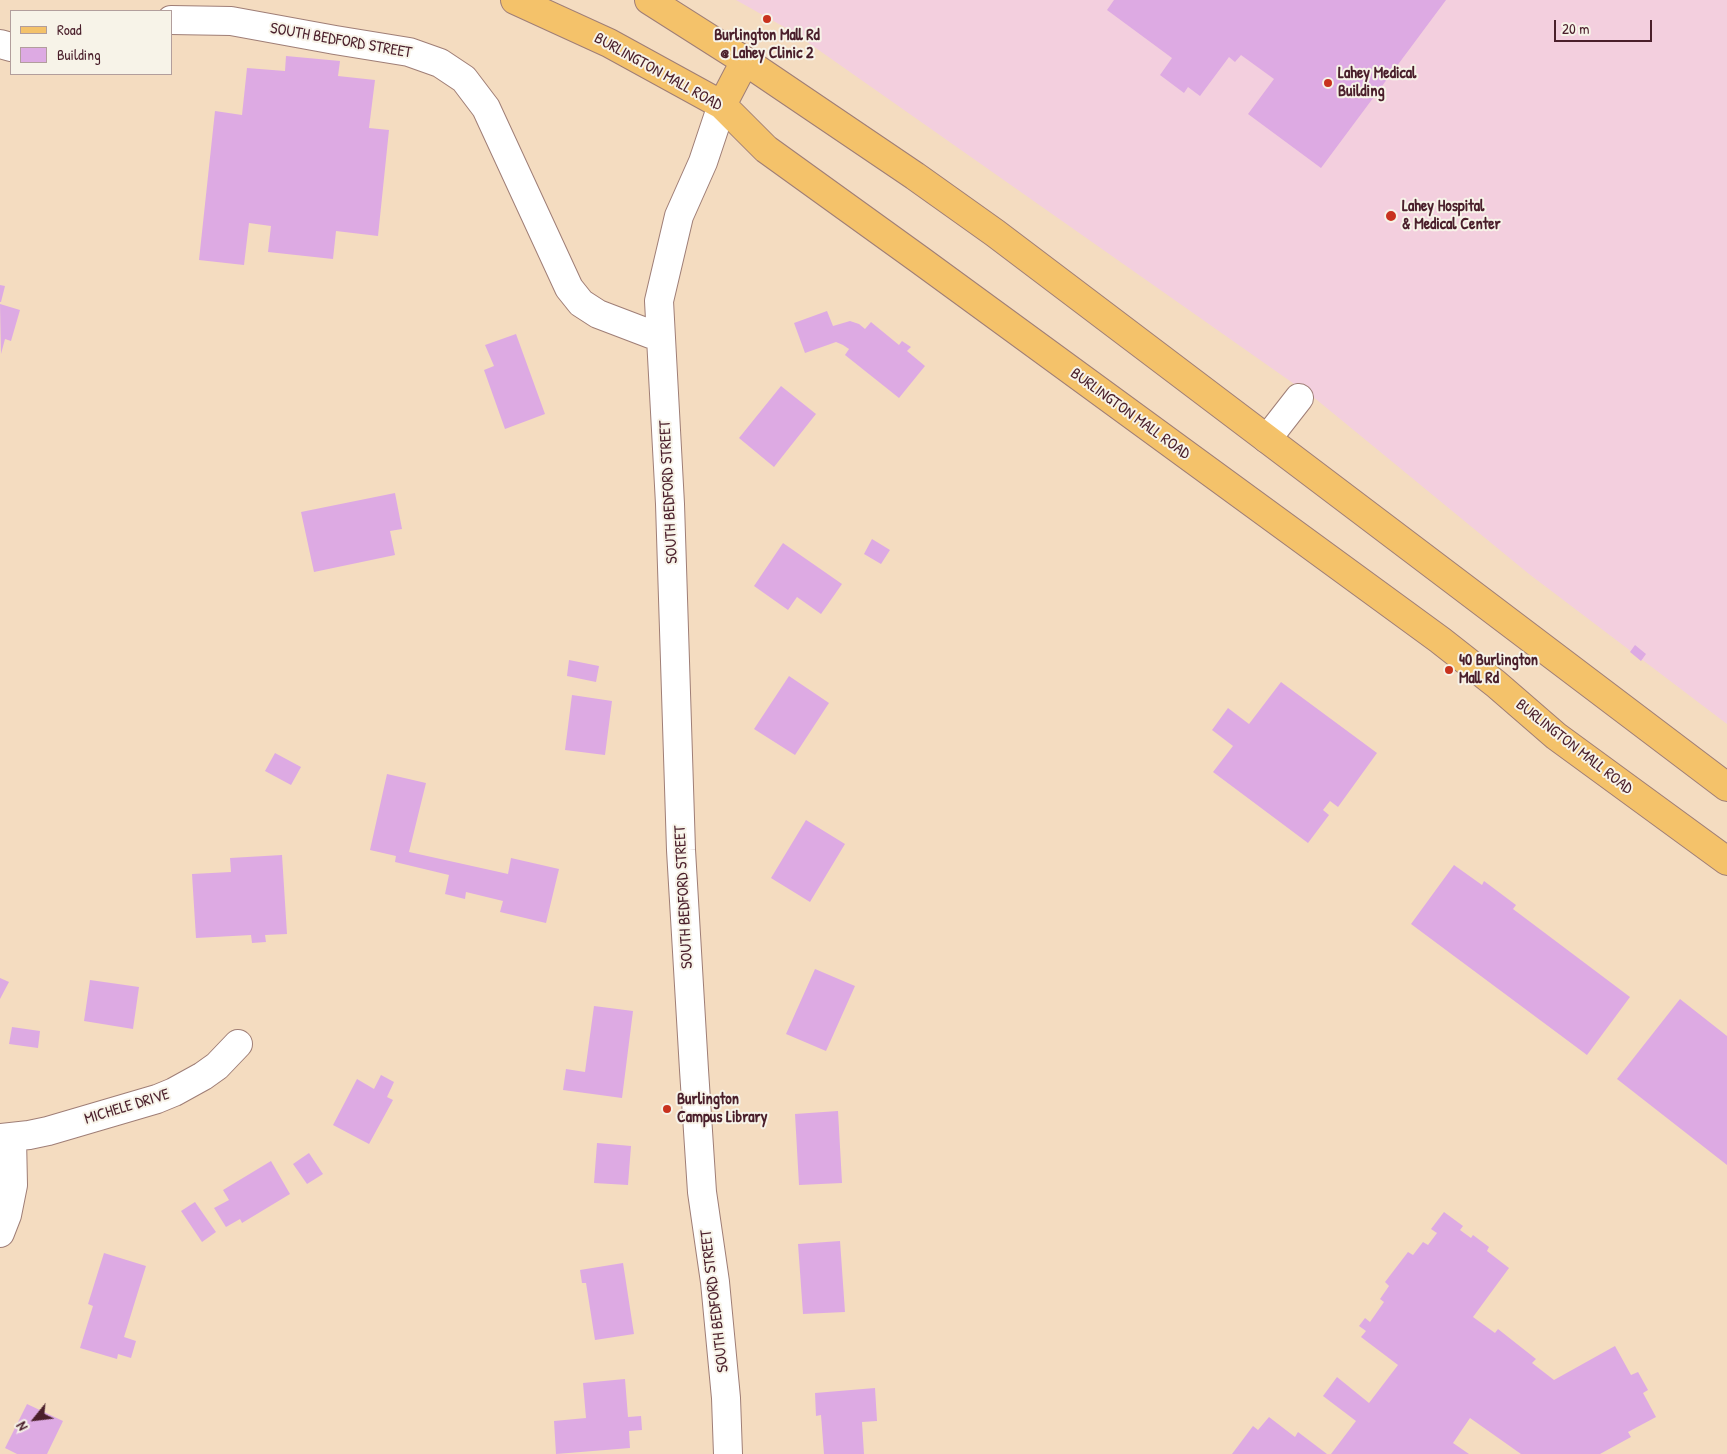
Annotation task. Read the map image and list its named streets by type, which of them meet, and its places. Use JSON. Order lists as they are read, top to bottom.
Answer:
{
  "streets": {
    "main road": ["BURLINGTON MALL ROAD"],
    "street": ["SOUTH BEDFORD STREET", "MICHELE DRIVE"]
  },
  "crossings": [
    ["SOUTH BEDFORD STREET", "BURLINGTON MALL ROAD"]
  ],
  "places": [
    "Burlington Mall Rd @ Lahey Clinic 2",
    "Lahey Medical Building",
    "Lahey Hospital & Medical Center",
    "40 Burlington Mall Rd",
    "Burlington Campus Library"
  ],
  "legend": ["Road", "Building"],
  "scale_bar": "20 m",
  "north": "bottom left"
}
